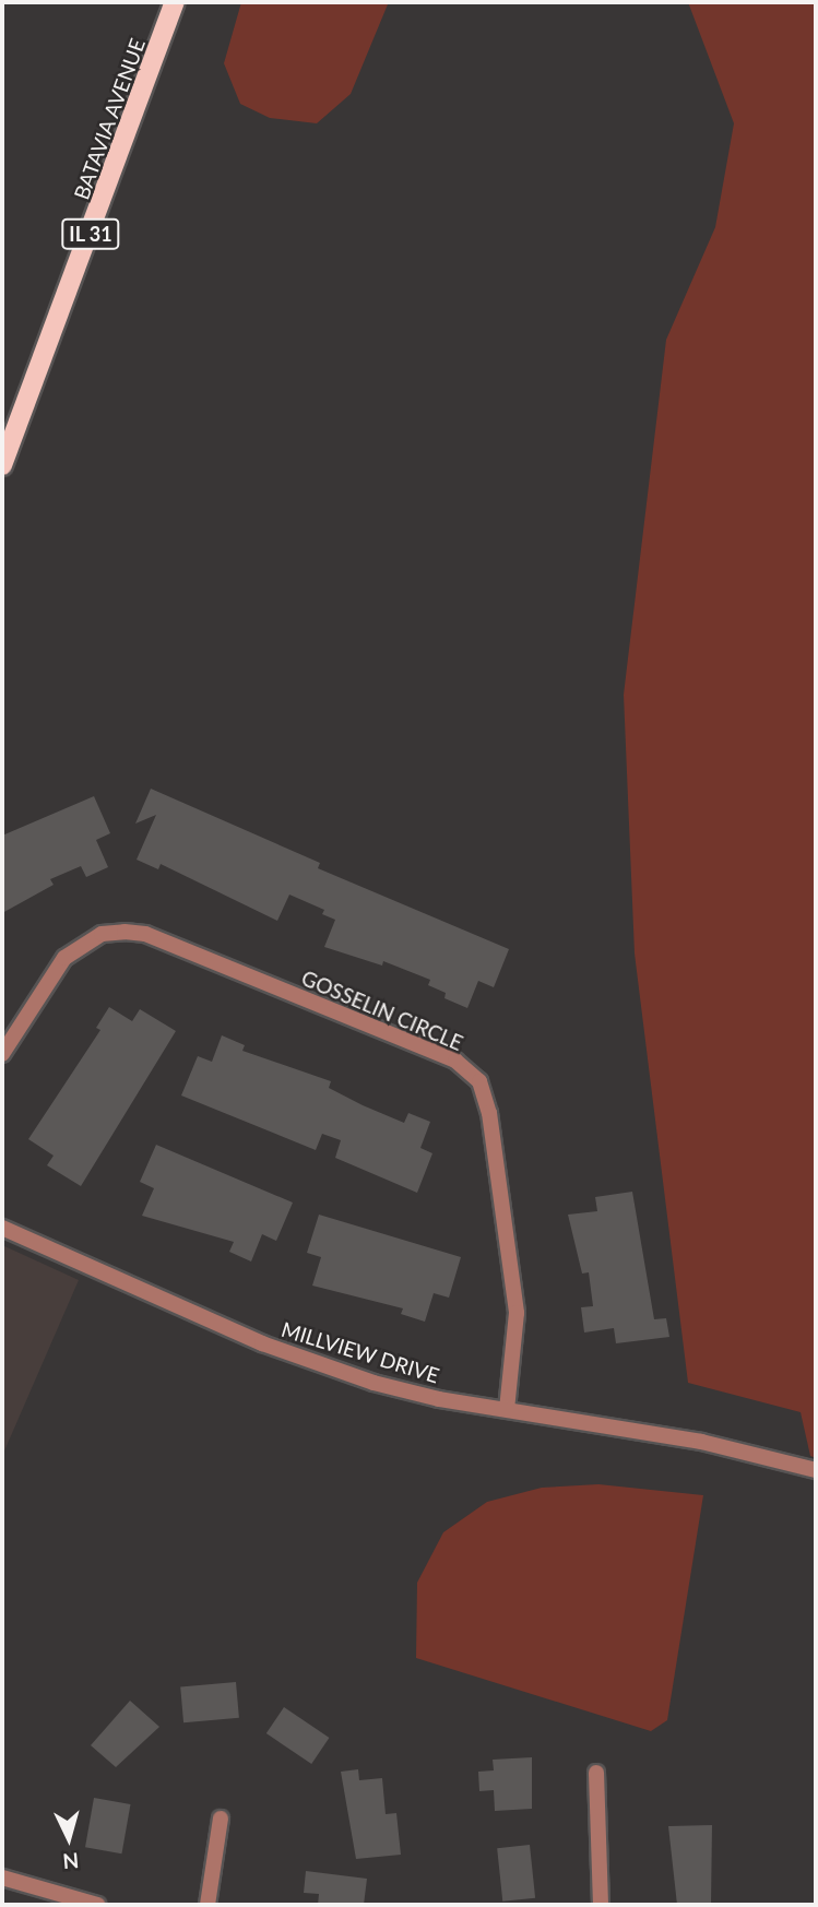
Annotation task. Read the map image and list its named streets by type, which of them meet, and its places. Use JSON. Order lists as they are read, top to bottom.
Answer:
{
  "streets": {
    "main road": ["BATAVIA AVENUE", "IL 31"],
    "street": ["GOSSELIN CIRCLE", "MILLVIEW DRIVE"]
  },
  "crossings": [
    ["GOSSELIN CIRCLE", "MILLVIEW DRIVE"]
  ],
  "north": "bottom"
}
